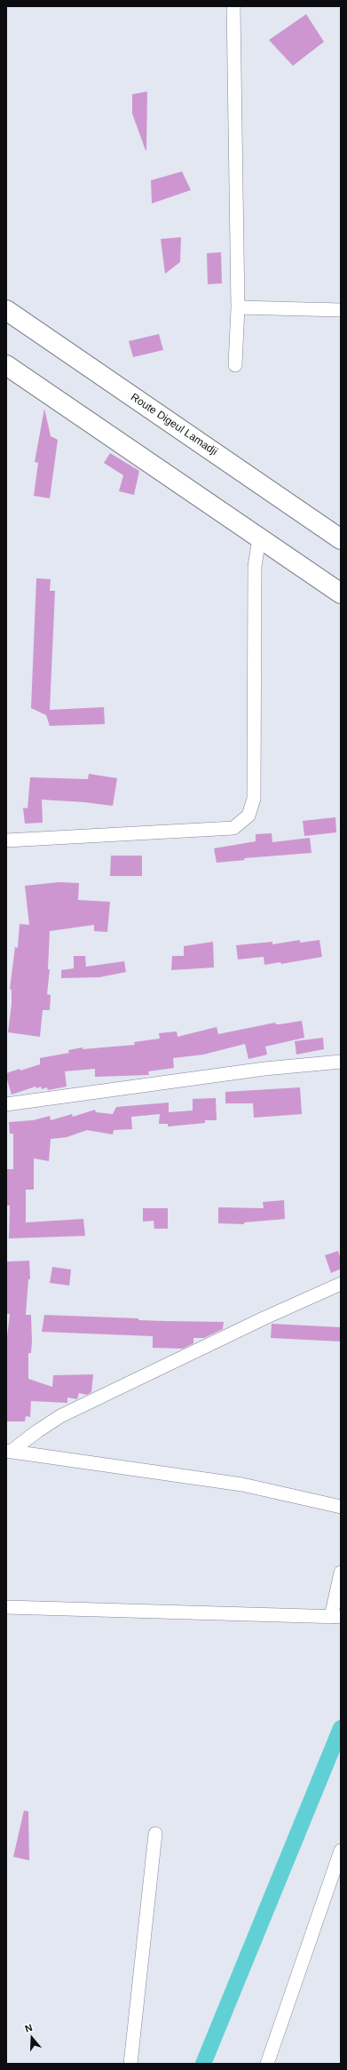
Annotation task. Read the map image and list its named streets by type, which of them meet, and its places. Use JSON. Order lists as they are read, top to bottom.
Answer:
{
  "streets": {
    "main road": ["Route Digeul Lamadji"]
  },
  "north": "top"
}
